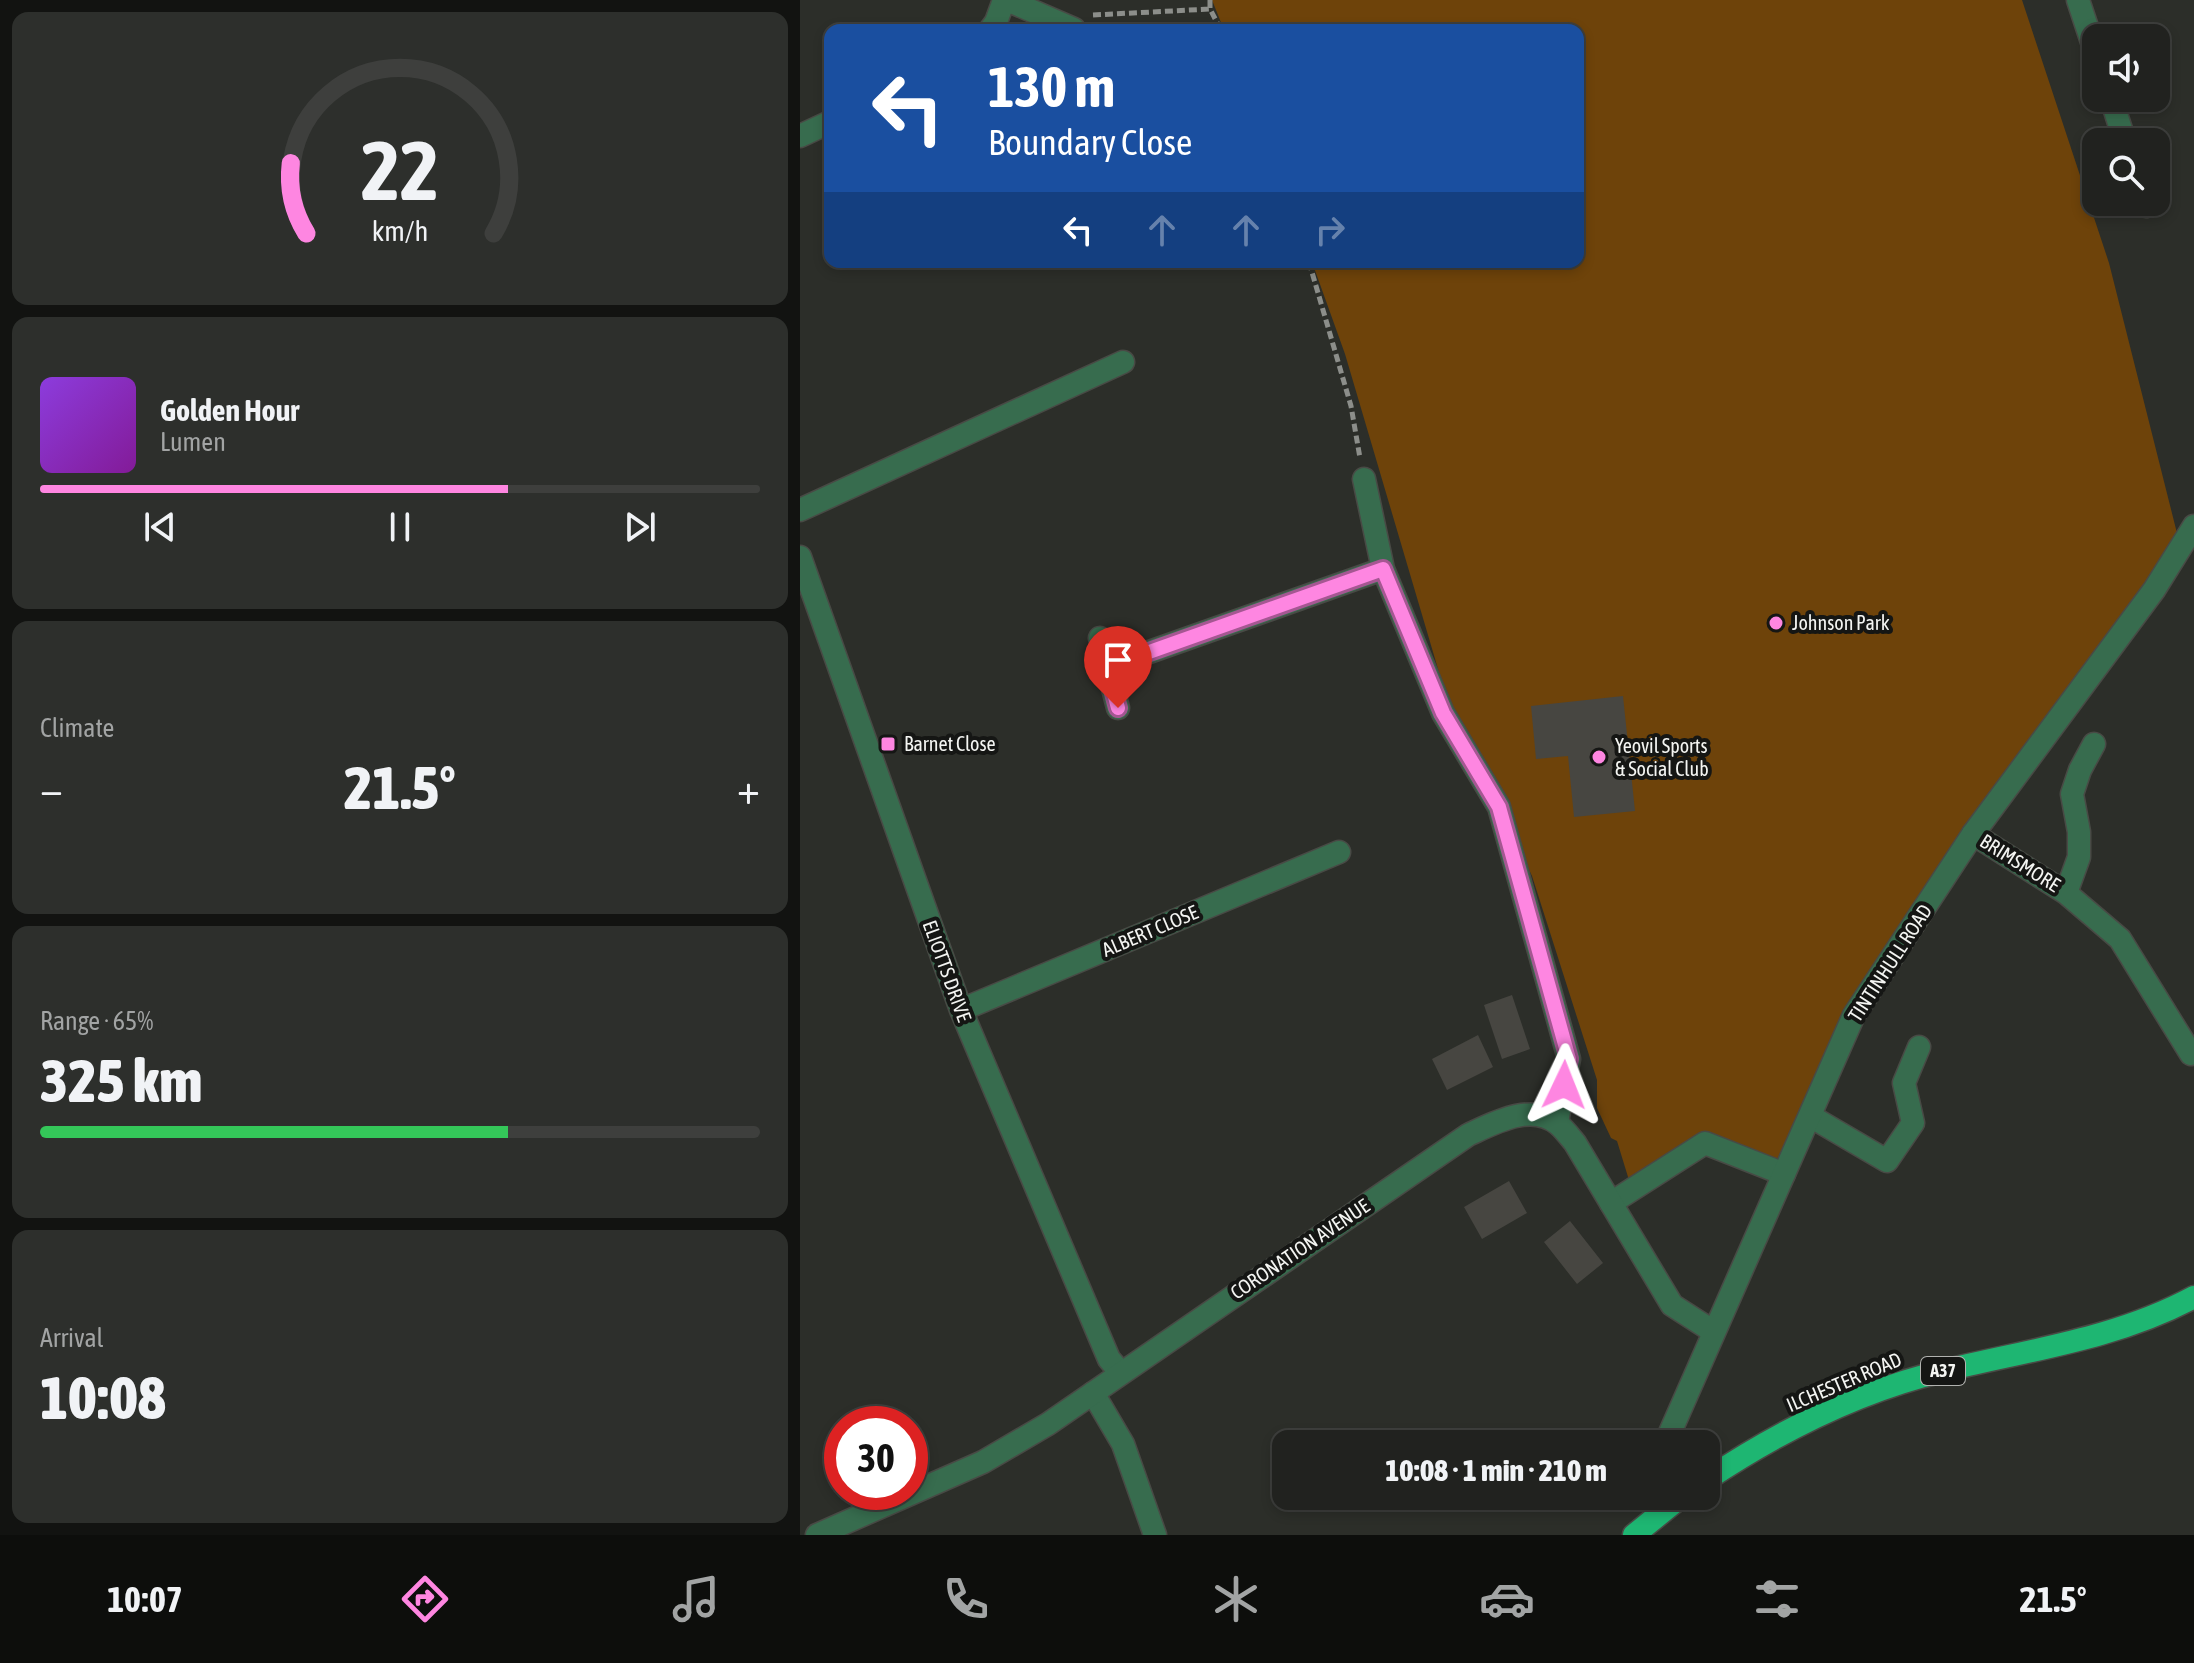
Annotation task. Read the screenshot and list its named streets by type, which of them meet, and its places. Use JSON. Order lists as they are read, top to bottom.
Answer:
{
  "streets": {
    "highway": ["A37", "ILCHESTER ROAD"],
    "street": [
      "BRIMSMORE",
      "ALBERT CLOSE",
      "TINTINHULL ROAD",
      "ELIOTTS DRIVE",
      "CORONATION AVENUE"
    ]
  },
  "crossings": [
    ["BRIMSMORE", "TINTINHULL ROAD"],
    ["ALBERT CLOSE", "ELIOTTS DRIVE"],
    ["ELIOTTS DRIVE", "CORONATION AVENUE"]
  ],
  "places": {
    "other": ["Johnson Park", "Yeovil Sports & Social Club"],
    "transit": ["Barnet Close"]
  },
  "page": {
    "turn": ["130 m", "Boundary Close"],
    "song": ["Golden Hour", "Lumen"],
    "tile": [
      "Climate",
      ["Range · 65%", "325 km"],
      ["Arrival", "10:08"]
    ],
    "heat": ["−", "21.5°", "+"],
    "limit": "30",
    "trip": "10:08 · 1 min · 210 m",
    "tabs": ["10:07", "21.5°"],
    "gauge": ["22", "km/h"]
  }
}
